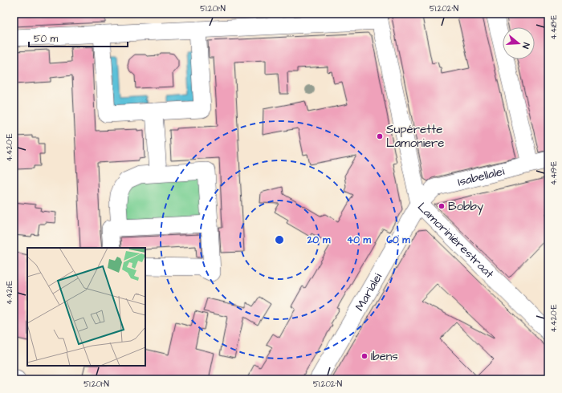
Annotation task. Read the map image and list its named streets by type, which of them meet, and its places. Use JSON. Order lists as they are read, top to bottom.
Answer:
{
  "streets": {
    "street": ["Isabellalei", "Lamorinièrestraat", "Marialei"]
  },
  "crossings": [
    ["Isabellalei", "Lamorinièrestraat"],
    ["Isabellalei", "Marialei"],
    ["Lamorinièrestraat", "Marialei"]
  ],
  "places": ["Supérette Lamoniere", "Bobby", "Ibens"],
  "scale_bar": "50 m",
  "north": "right",
  "coordinates": [
    "51.201°N",
    "51.202°N",
    "4.418°E",
    "4.420°E",
    "4.419°E",
    "4.421°E"
  ],
  "rings": ["20 m", "40 m", "60 m"]
}
